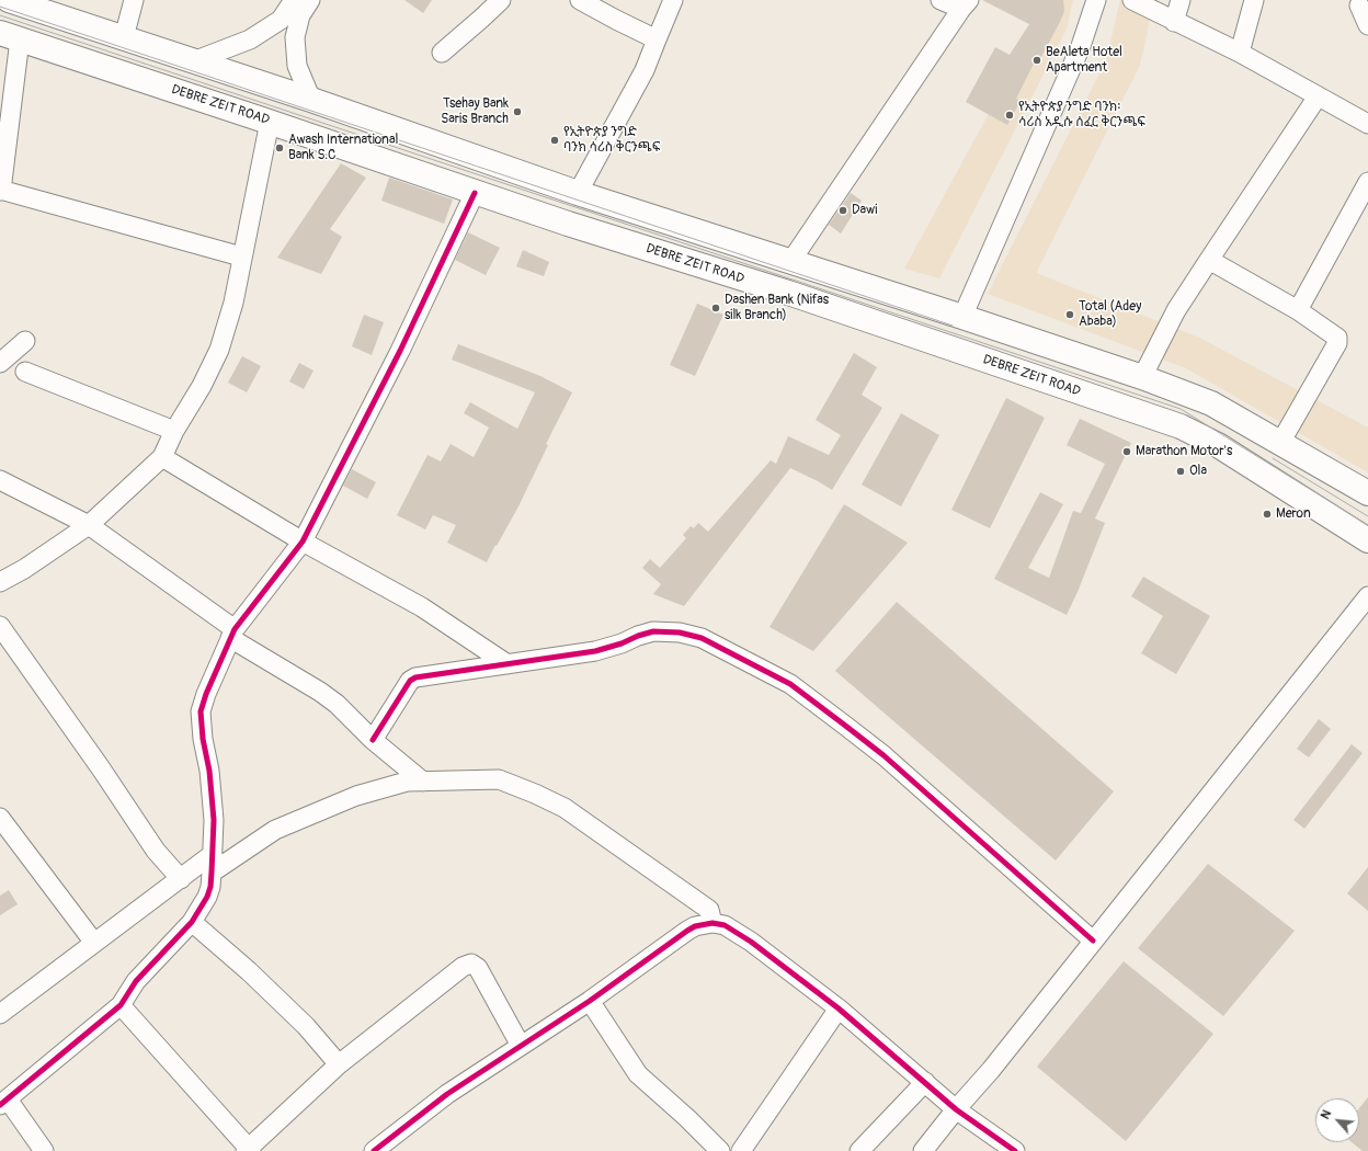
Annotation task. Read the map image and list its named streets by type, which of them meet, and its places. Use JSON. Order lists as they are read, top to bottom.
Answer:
{
  "streets": {
    "main road": ["DEBRE ZEIT ROAD"]
  },
  "places": [
    "BeAleta Hotel Apartment",
    "Tsehay Bank Saris Branch",
    "የኢትዮጵያ ንግድ ባንክ፡ ሳሪስ አዲሱ ሰፈር ቅርንጫፍ",
    "የኢትዮጵያ ንግድ ባንክ ሳሪስ ቅርንጫፍ",
    "Awash International Bank S.C",
    "Dawi",
    "Dashen Bank (Nifas silk Branch)",
    "Total (Adey Ababa)",
    "Marathon Motor's",
    "Ola",
    "Meron"
  ],
  "north": "top left"
}
